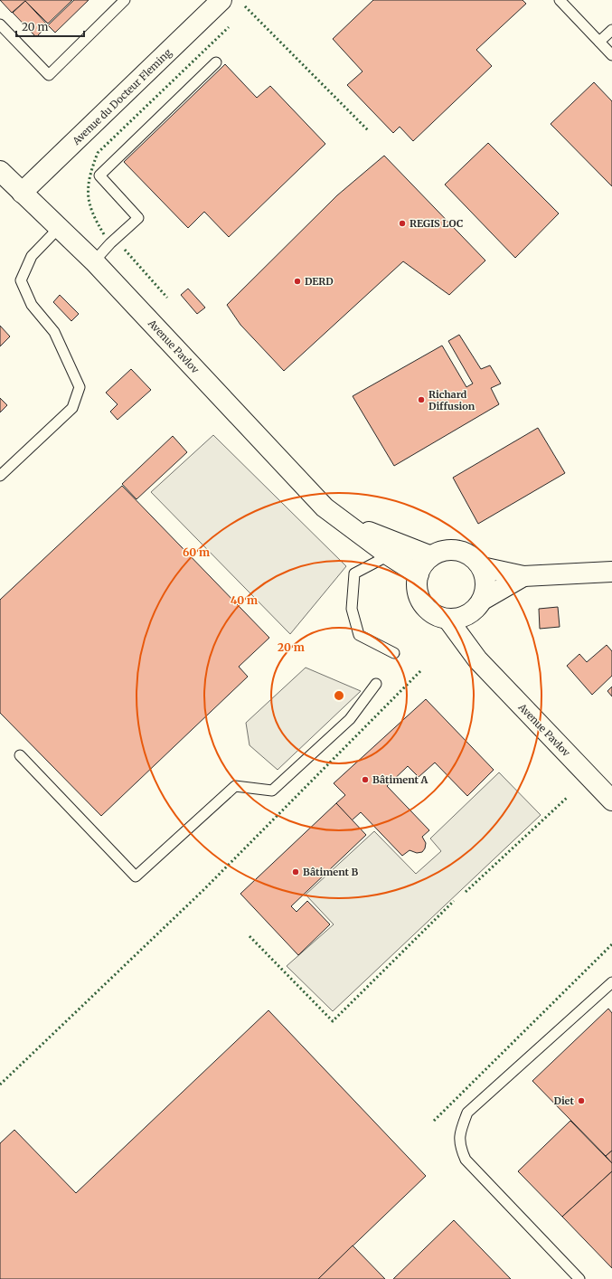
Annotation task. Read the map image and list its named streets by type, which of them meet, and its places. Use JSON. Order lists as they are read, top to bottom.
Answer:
{
  "streets": {
    "street": ["Avenue du Docteur Fleming", "Avenue Pavlov"]
  },
  "crossings": [
    ["Avenue du Docteur Fleming", "Avenue Pavlov"]
  ],
  "places": [
    "REGIS LOC",
    "DERD",
    "Richard Diffusion",
    "Bâtiment A",
    "Bâtiment B",
    "Diet"
  ],
  "scale_bar": "20 m",
  "rings": ["60 m", "40 m", "20 m"]
}
